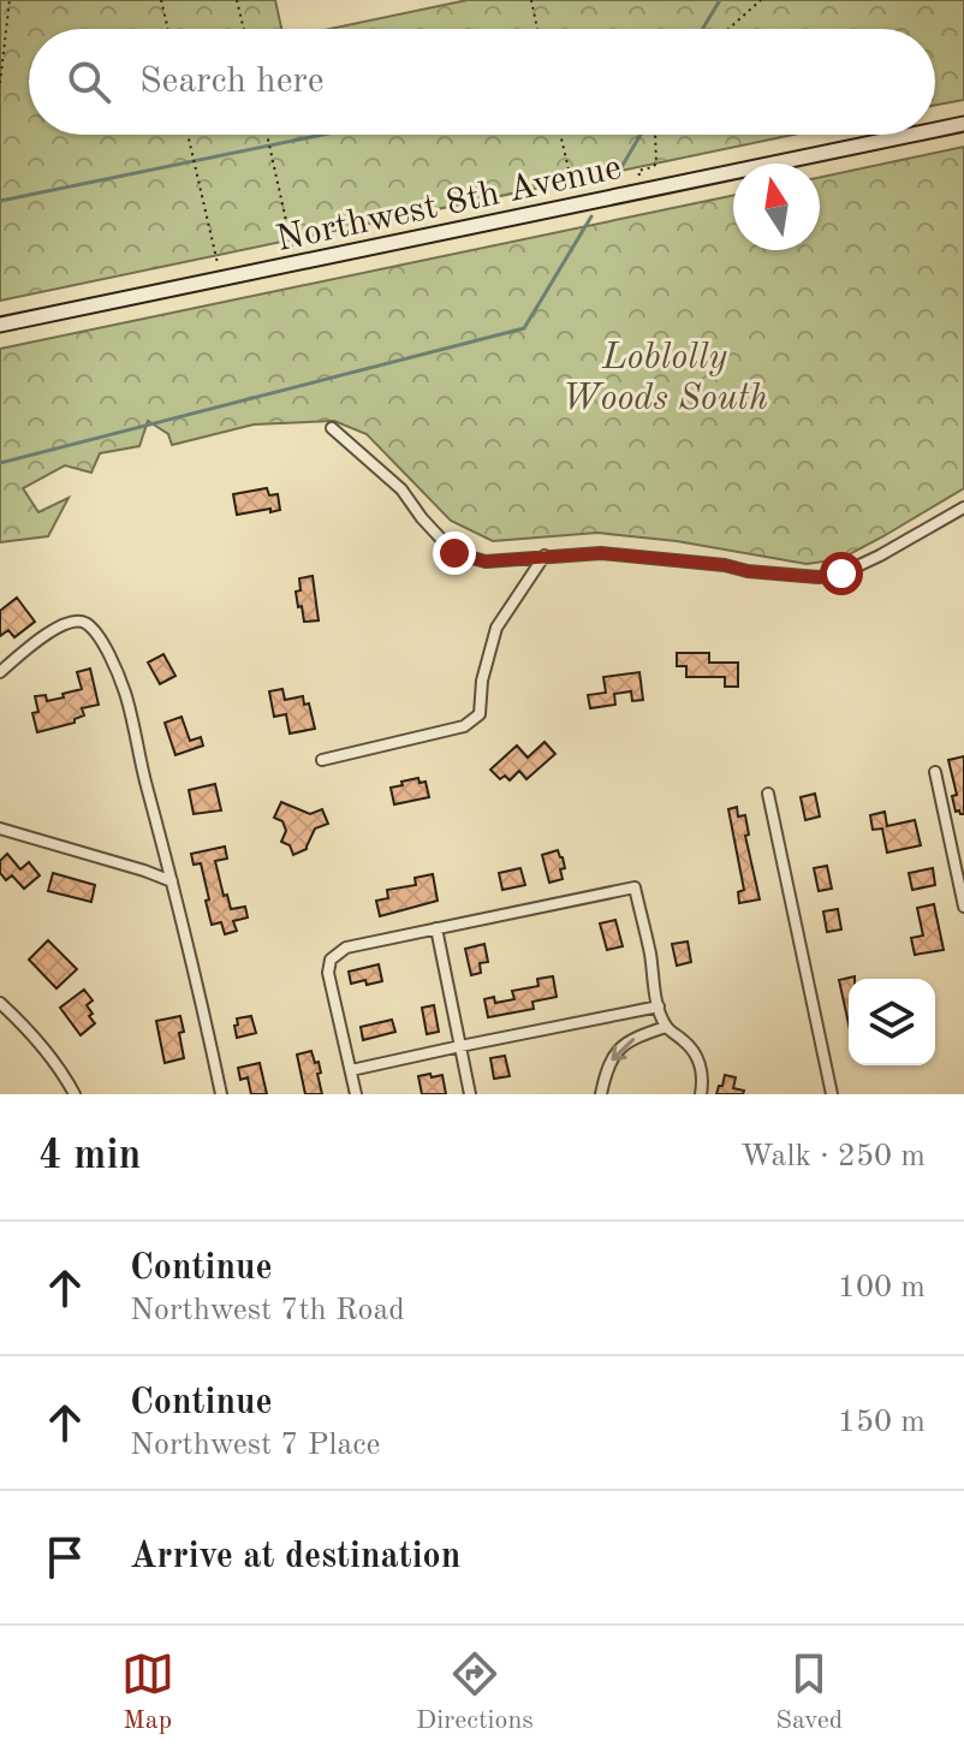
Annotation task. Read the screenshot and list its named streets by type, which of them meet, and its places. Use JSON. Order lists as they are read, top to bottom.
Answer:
{
  "streets": {
    "street": ["Northwest 8th Avenue"]
  },
  "parks": ["Loblolly Woods South"],
  "north": "top",
  "page": {
    "search": "Search here",
    "heading": ["4 min", "Walk · 250 m"],
    "list": [
      ["Continue", "Northwest 7th Road", "100 m"],
      ["Continue", "Northwest 7 Place", "150 m"],
      "Arrive at destination"
    ],
    "nav": ["Map", "Directions", "Saved"]
  }
}
